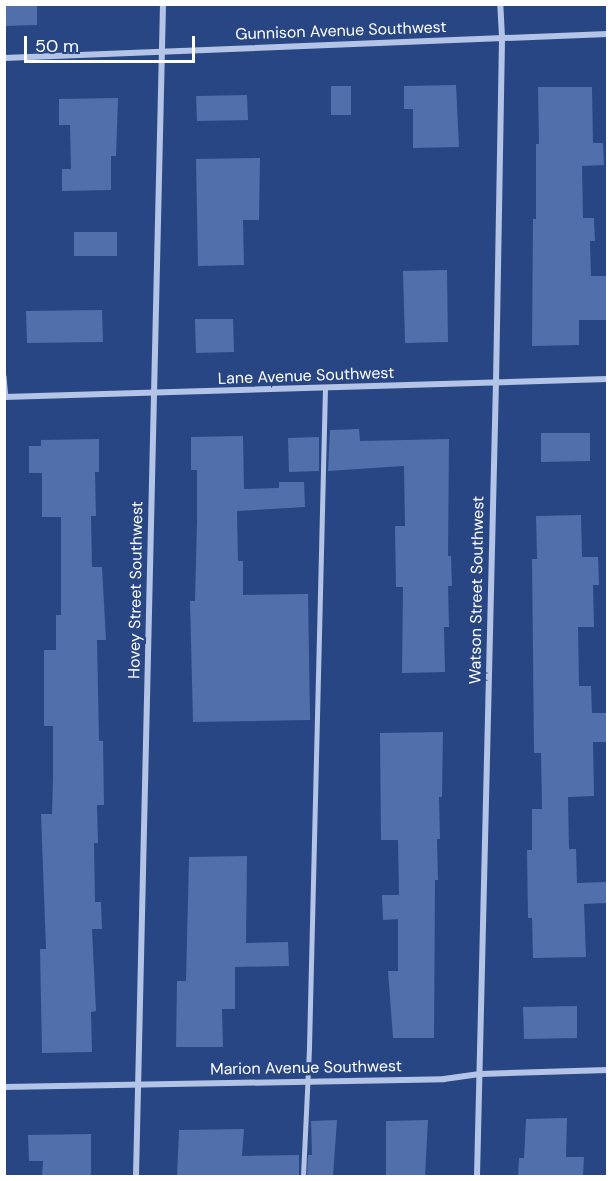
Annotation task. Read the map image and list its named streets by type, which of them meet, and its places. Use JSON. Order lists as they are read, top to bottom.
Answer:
{
  "streets": {
    "street": [
      "Gunnison Avenue Southwest",
      "Lane Avenue Southwest",
      "Hovey Street Southwest",
      "Watson Street Southwest",
      "Marion Avenue Southwest"
    ]
  },
  "crossings": [
    ["Gunnison Avenue Southwest", "Hovey Street Southwest"],
    ["Gunnison Avenue Southwest", "Watson Street Southwest"],
    ["Lane Avenue Southwest", "Hovey Street Southwest"],
    ["Lane Avenue Southwest", "Watson Street Southwest"],
    ["Hovey Street Southwest", "Marion Avenue Southwest"],
    ["Watson Street Southwest", "Marion Avenue Southwest"]
  ],
  "scale_bar": "50 m"
}
